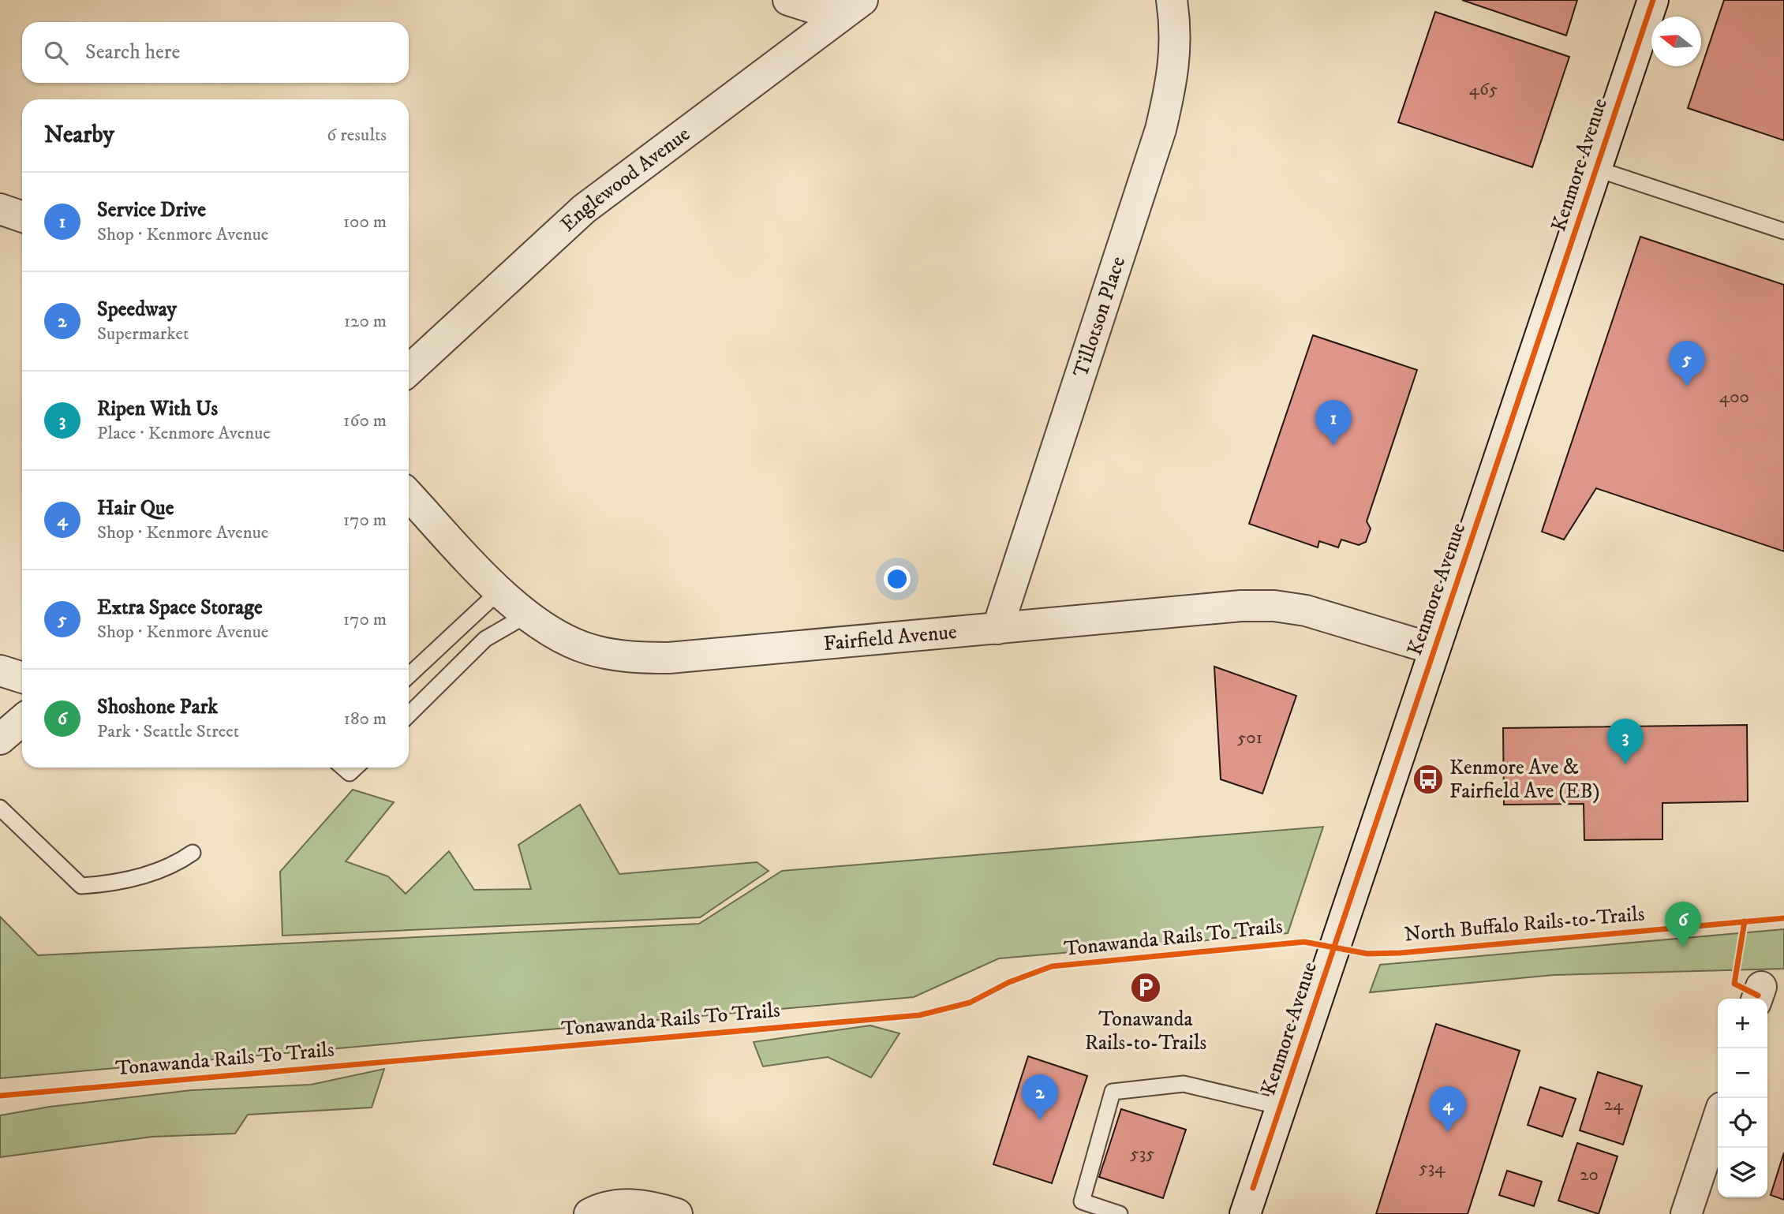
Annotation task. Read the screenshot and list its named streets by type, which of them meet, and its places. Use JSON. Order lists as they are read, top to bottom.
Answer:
{
  "streets": {
    "street": [
      "Kenmore Avenue",
      "Englewood Avenue",
      "Tillotson Place",
      "Fairfield Avenue"
    ],
    "cycle path": ["North Buffalo Rails-to-Trails"]
  },
  "crossings": [
    ["Kenmore Avenue", "Fairfield Avenue"],
    ["Tillotson Place", "Fairfield Avenue"]
  ],
  "places": {
    "bus stop": ["Kenmore Ave & Fairfield Ave (EB)"],
    "parking": ["Tonawanda Rails-to-Trails"]
  },
  "house_numbers": [
    "465",
    "400",
    "501",
    "24",
    "535",
    "534",
    "20"
  ],
  "north": "left",
  "page": {
    "search": "Search here",
    "heading": ["Nearby", "6 results"],
    "list": [
      {
        "mark": "1",
        "name": "Service Drive",
        "note": "Shop · Kenmore Avenue",
        "value": "100 m"
      },
      {
        "mark": "2",
        "name": "Speedway",
        "note": "Supermarket",
        "value": "120 m"
      },
      {
        "mark": "3",
        "name": "Ripen With Us",
        "note": "Place · Kenmore Avenue",
        "value": "160 m"
      },
      {
        "mark": "4",
        "name": "Hair Que",
        "note": "Shop · Kenmore Avenue",
        "value": "170 m"
      },
      {
        "mark": "5",
        "name": "Extra Space Storage",
        "note": "Shop · Kenmore Avenue",
        "value": "170 m"
      },
      {
        "mark": "6",
        "name": "Shoshone Park",
        "note": "Park · Seattle Street",
        "value": "180 m"
      }
    ],
    "pins": [
      "5",
      "1",
      "3",
      "6",
      "2",
      "4"
    ],
    "map_buttons": ["+", "−"]
  }
}
